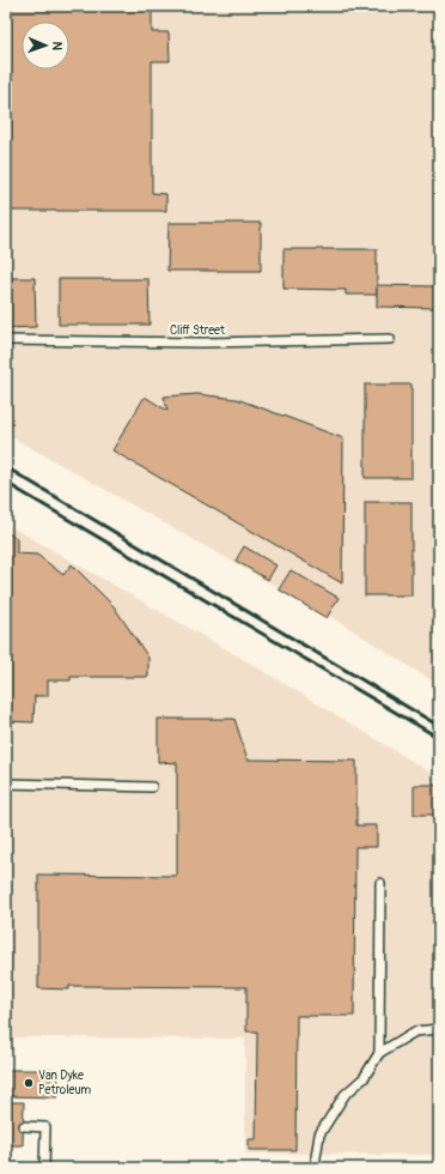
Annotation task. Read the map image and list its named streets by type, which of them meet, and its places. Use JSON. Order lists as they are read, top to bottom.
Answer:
{
  "streets": {
    "lane": ["Cliff Street"]
  },
  "places": ["Van Dyke Petroleum"],
  "north": "right"
}
